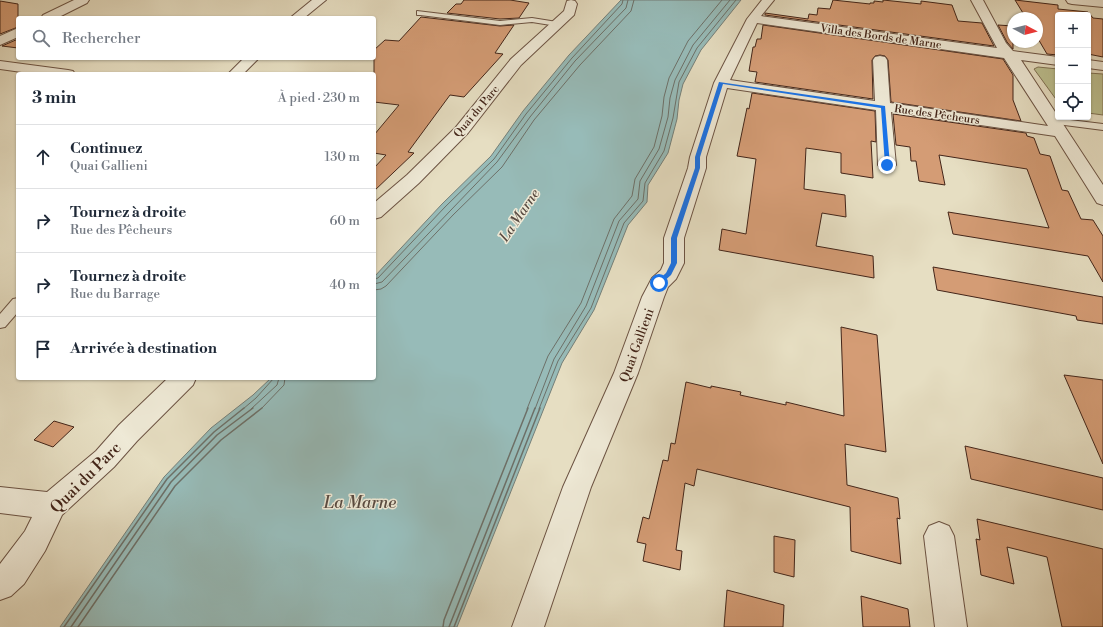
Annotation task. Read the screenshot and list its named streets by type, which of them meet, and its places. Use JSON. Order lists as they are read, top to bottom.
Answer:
{
  "streets": {
    "street": [
      "Villa des Bords de Marne",
      "Quai du Parc",
      "Rue des Pêcheurs",
      "Quai Gallieni"
    ]
  },
  "crossings": [
    ["Villa des Bords de Marne", "Quai Gallieni"],
    ["Rue des Pêcheurs", "Quai Gallieni"]
  ],
  "water": ["La Marne"],
  "north": "right",
  "page": {
    "map_buttons": ["+", "−"],
    "search": "Rechercher",
    "heading": ["3 min", "À pied · 230 m"],
    "list": [
      ["Continuez", "Quai Gallieni", "130 m"],
      ["Tournez à droite", "Rue des Pêcheurs", "60 m"],
      ["Tournez à droite", "Rue du Barrage", "40 m"],
      "Arrivée à destination"
    ]
  }
}
